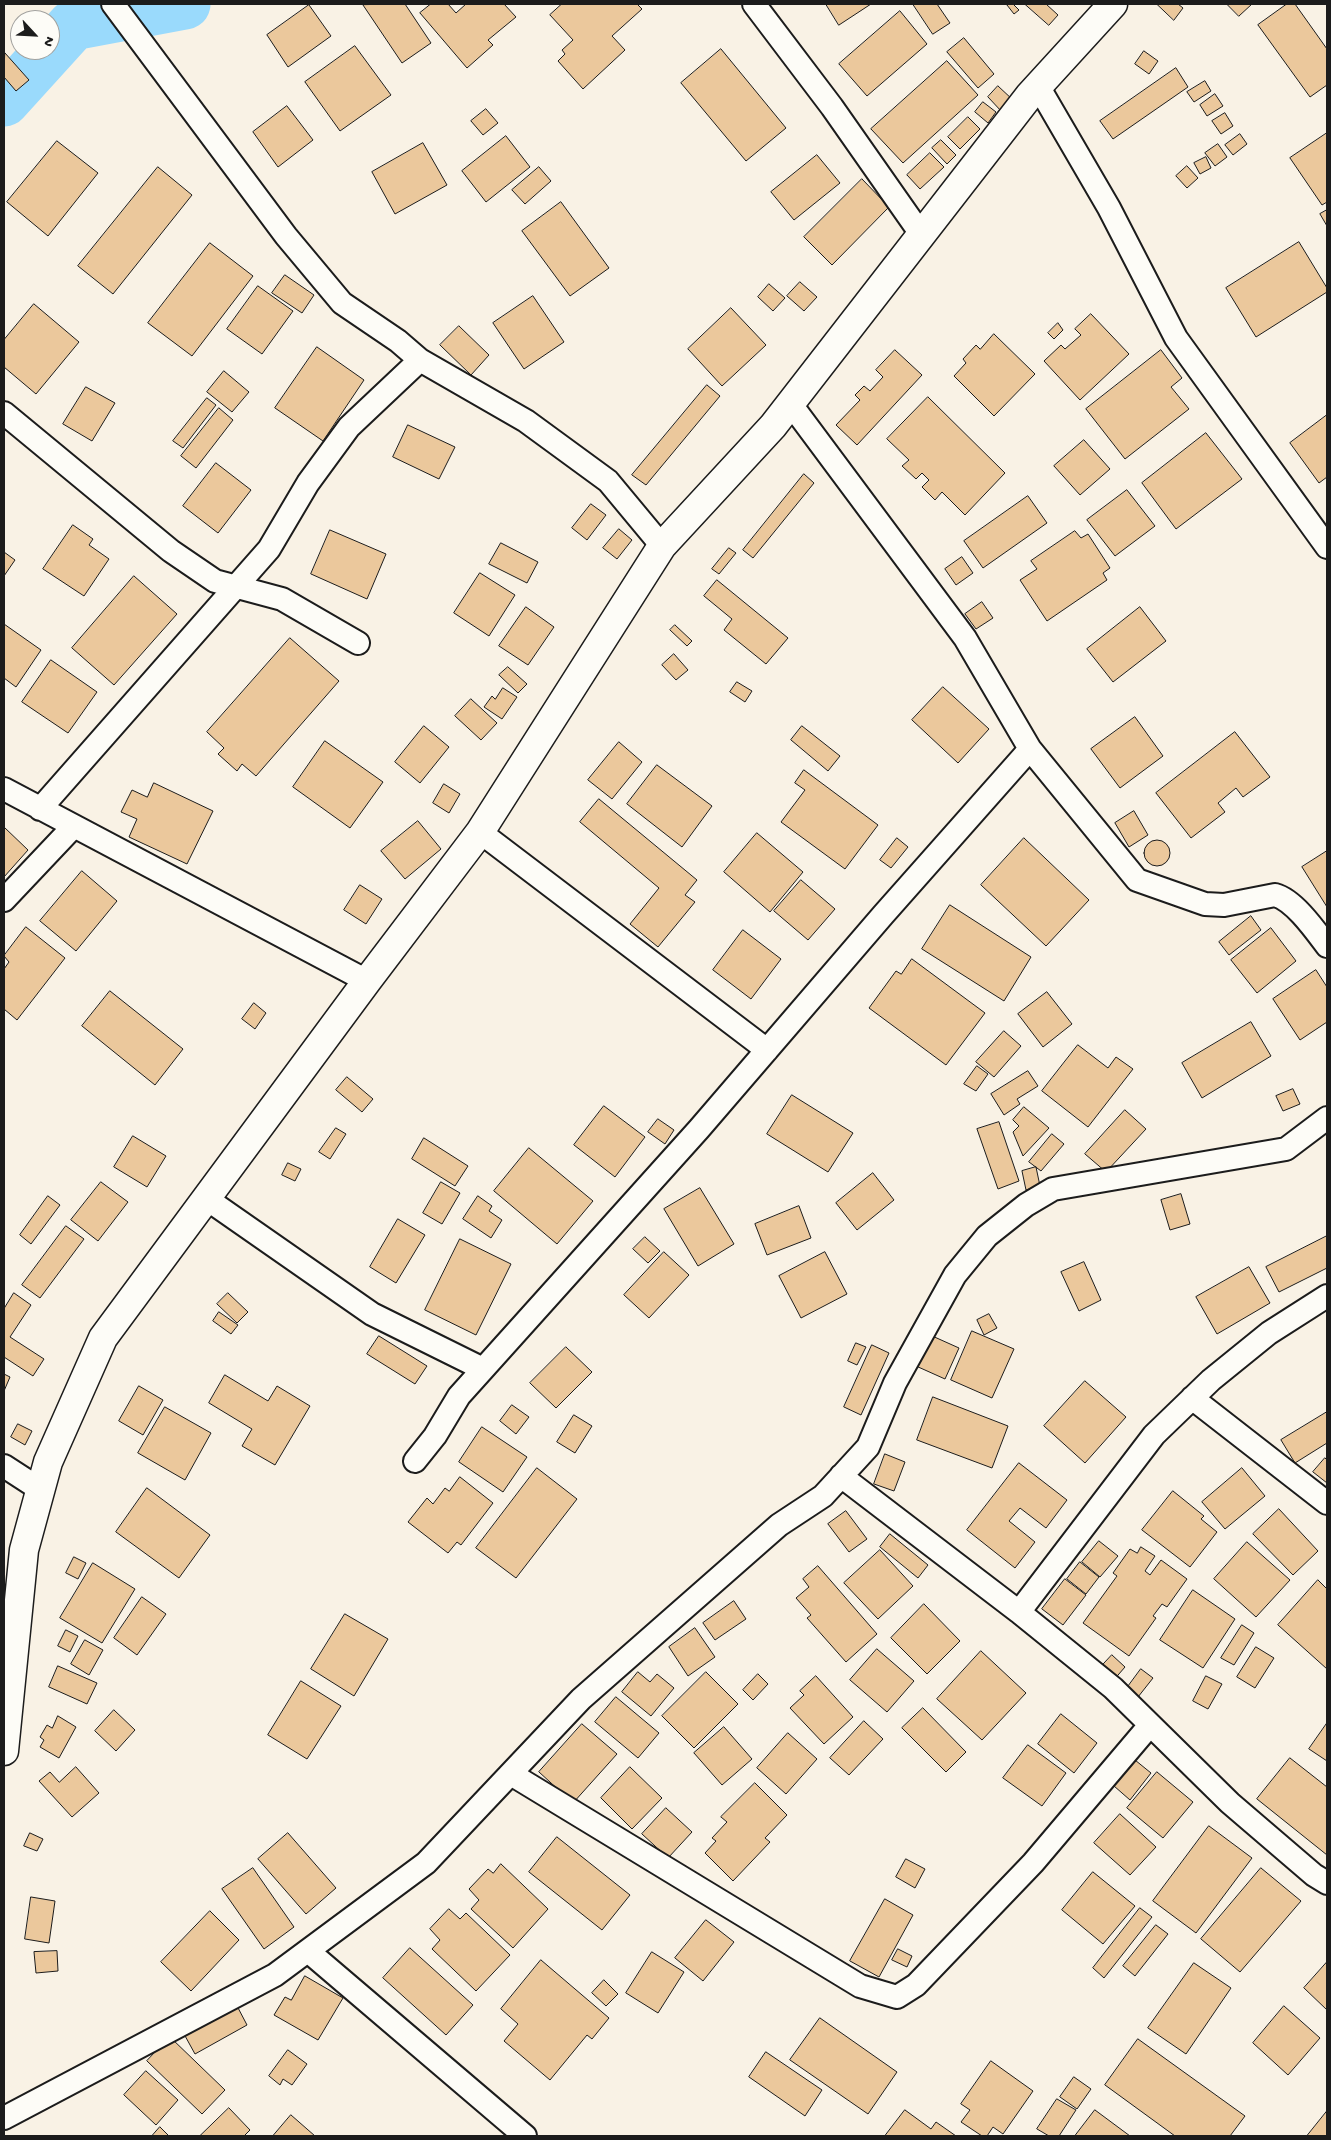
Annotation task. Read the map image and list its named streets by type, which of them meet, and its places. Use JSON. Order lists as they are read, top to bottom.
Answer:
{
  "north": "bottom right"
}
